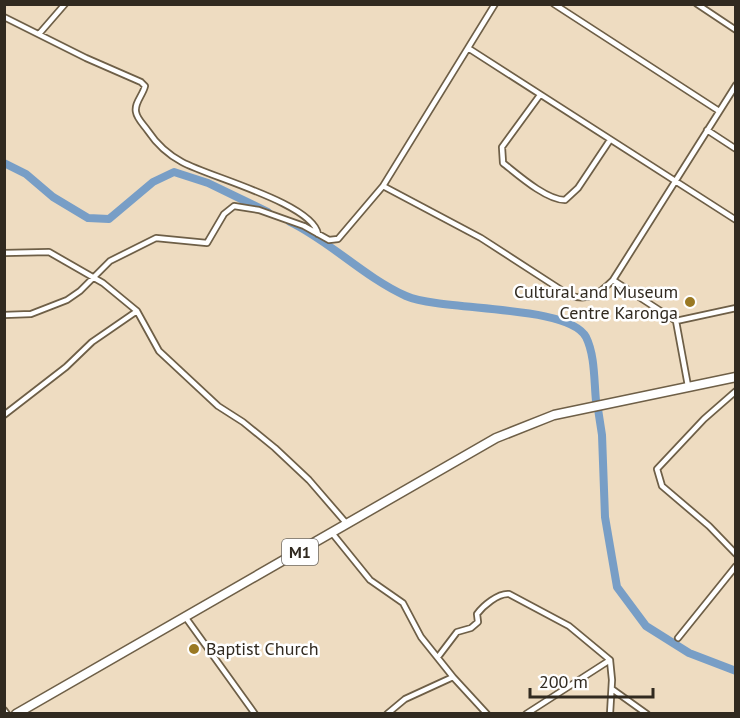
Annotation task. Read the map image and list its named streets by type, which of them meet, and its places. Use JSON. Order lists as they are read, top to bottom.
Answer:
{
  "streets": {
    "highway": ["M1"]
  },
  "places": ["Cultural and Museum Centre Karonga", "Baptist Church"],
  "scale_bar": "200 m"
}
